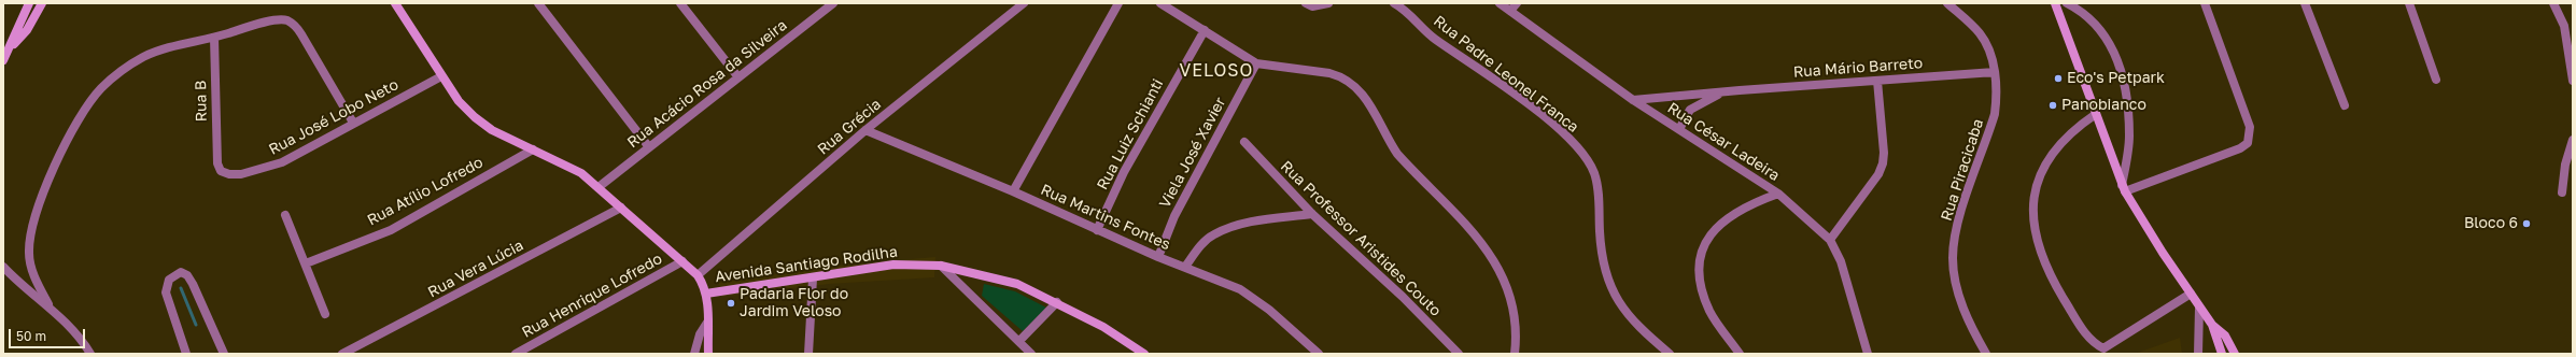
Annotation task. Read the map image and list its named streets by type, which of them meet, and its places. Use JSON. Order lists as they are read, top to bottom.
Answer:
{
  "streets": {
    "main road": ["Avenida Santiago Rodilha"],
    "street": [
      "Rua Mário Barreto",
      "Rua Padre Leonel Franca",
      "Rua Acácio Rosa da Silveira",
      "Rua B",
      "Rua José Lobo Neto",
      "Rua Grécia",
      "Rua Luiz Schianti",
      "Rua César Ladeira",
      "Viela José Xavier",
      "Rua Piracicaba",
      "Rua Atílio Lofredo",
      "Rua Martins Fontes",
      "Rua Professor Aristides Couto",
      "Rua Vera Lúcia",
      "Rua Henrique Lofredo"
    ]
  },
  "crossings": [
    ["Rua Mário Barreto", "Rua César Ladeira"],
    ["Rua Mário Barreto", "Rua Piracicaba"],
    ["Rua Acácio Rosa da Silveira", "Avenida Santiago Rodilha"],
    ["Rua B", "Rua José Lobo Neto"],
    ["Rua José Lobo Neto", "Avenida Santiago Rodilha"],
    ["Rua Grécia", "Rua Martins Fontes"],
    ["Rua Grécia", "Avenida Santiago Rodilha"],
    ["Rua Luiz Schianti", "Rua Martins Fontes"],
    ["Viela José Xavier", "Rua Martins Fontes"],
    ["Rua Atílio Lofredo", "Avenida Santiago Rodilha"],
    ["Avenida Santiago Rodilha", "Rua Vera Lúcia"],
    ["Avenida Santiago Rodilha", "Rua Henrique Lofredo"]
  ],
  "districts": ["VELOSO"],
  "places": [
    "Eco's Petpark",
    "Panobianco",
    "Bloco 6",
    "Padaria Flor do Jardim Veloso"
  ],
  "scale_bar": "50 m"
}
